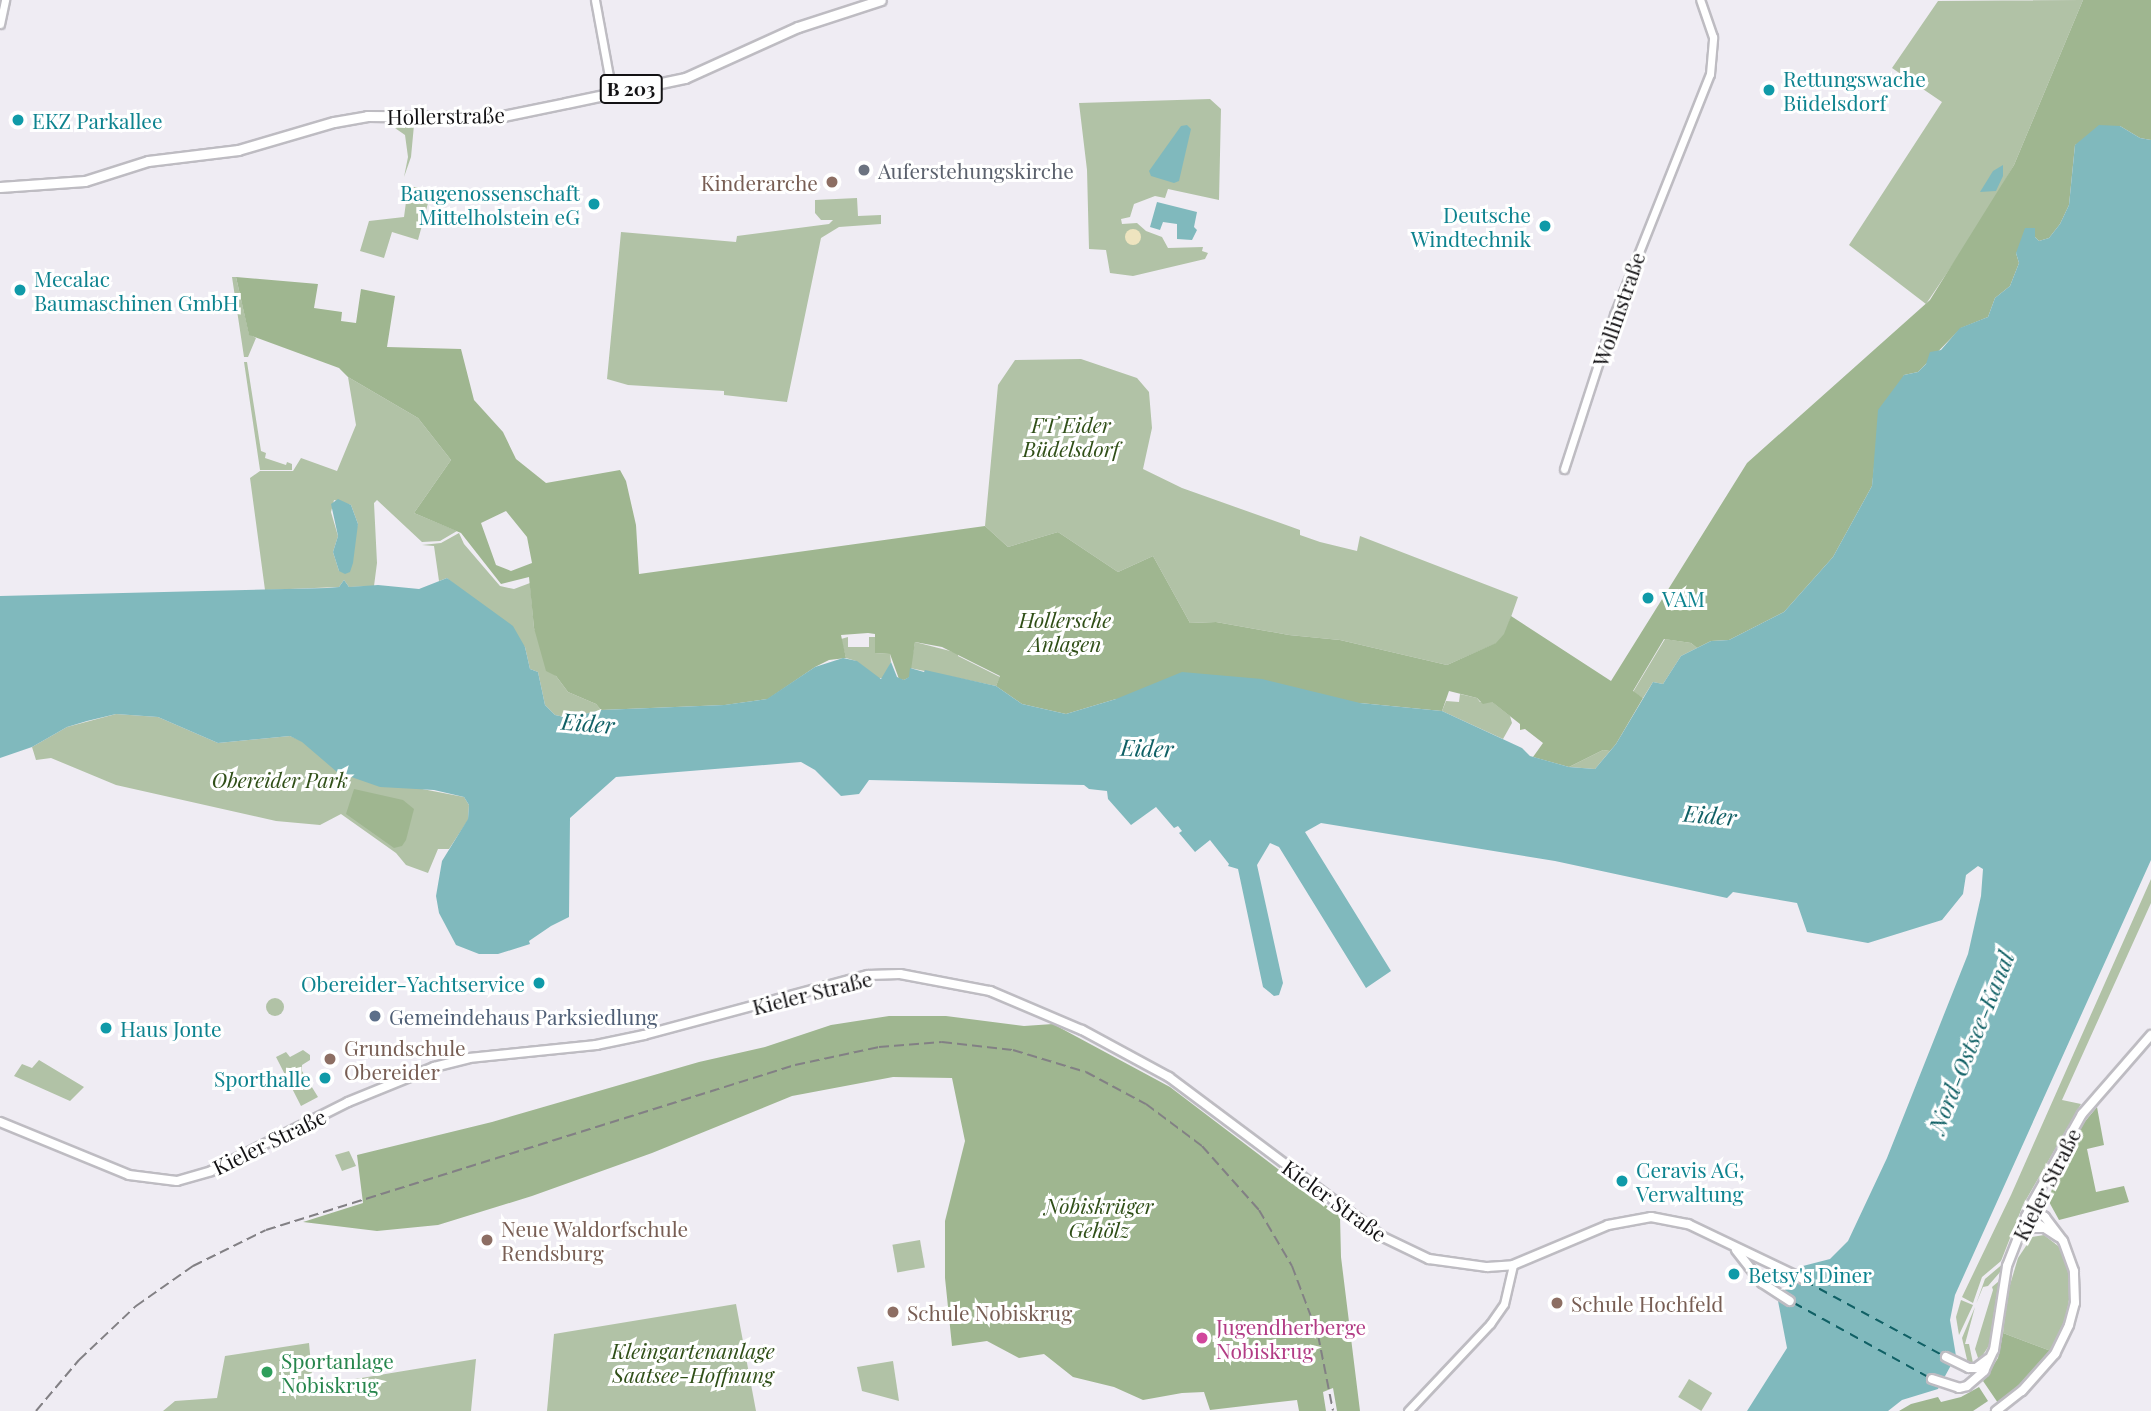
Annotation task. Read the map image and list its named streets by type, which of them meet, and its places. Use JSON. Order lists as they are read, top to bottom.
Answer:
{
  "streets": {
    "main road": ["B 203", "Hollerstraße", "Kieler Straße"],
    "street": ["Wollinstraße"]
  },
  "water": ["Eider", "Nord-Ostsee-Kanal"],
  "parks": [
    "FT Eider Büdelsdorf",
    "Hollersche Anlagen",
    "Obereider Park",
    "Nobiskrüger Gehölz",
    "Kleingartenanlage Saatsee-Hoffnung"
  ],
  "places": [
    "Rettungswache Büdelsdorf",
    "EKZ Parkallee",
    "Auferstehungskirche",
    "Kinderarche",
    "Baugenossenschaft Mittelholstein eG",
    "Deutsche Windtechnik",
    "Mecalac Baumaschinen GmbH",
    "VAM",
    "Obereider-Yachtservice",
    "Gemeindehaus Parksiedlung",
    "Haus Jonte",
    "Grundschule Obereider",
    "Sporthalle",
    "Ceravis AG, Verwaltung",
    "Neue Waldorfschule Rendsburg",
    "Betsy's Diner",
    "Schule Hochfeld",
    "Schule Nobiskrug",
    "Jugendherberge Nobiskrug",
    "Sportanlage Nobiskrug"
  ]
}
